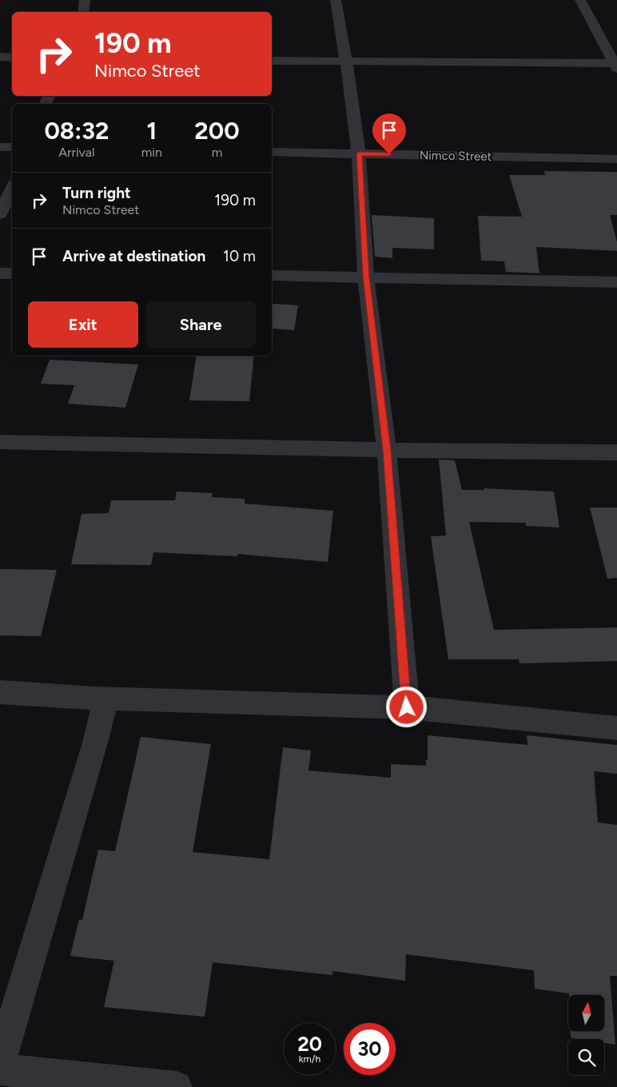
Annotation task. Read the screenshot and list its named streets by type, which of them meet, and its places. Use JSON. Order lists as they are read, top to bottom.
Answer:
{
  "streets": {
    "street": ["Nimco Street"]
  },
  "north": "top",
  "page": {
    "turn": ["190 m", "Nimco Street"],
    "eta": [
      "08:32",
      "Arrival",
      "1",
      "min",
      "200",
      "m"
    ],
    "list": [
      {
        "name": "Turn right",
        "note": "Nimco Street",
        "value": "190 m"
      },
      {
        "name": "Arrive at destination",
        "value": "10 m"
      }
    ],
    "buttons": ["Exit", "Share"],
    "speed": "20 km/h",
    "limit": "30"
  }
}
